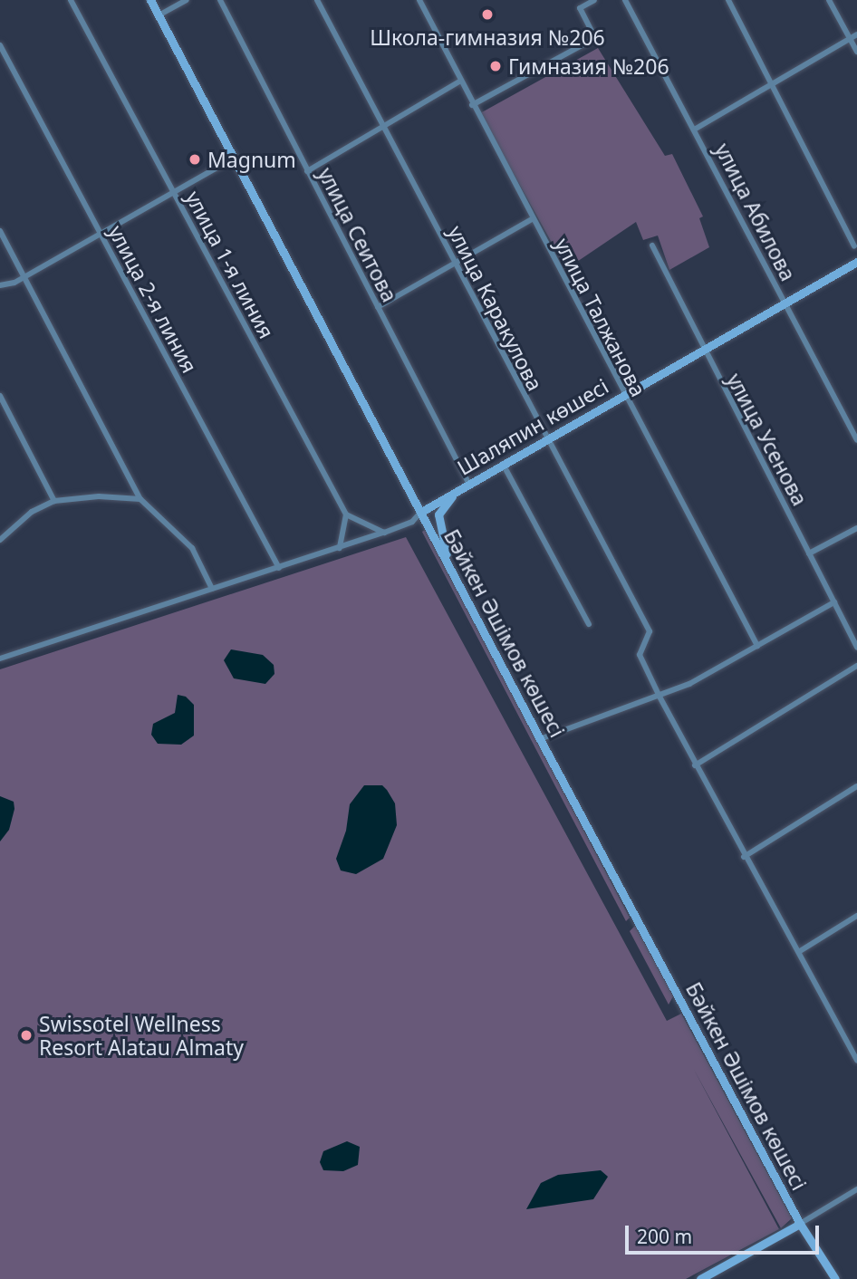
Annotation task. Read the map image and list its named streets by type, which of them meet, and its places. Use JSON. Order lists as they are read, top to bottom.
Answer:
{
  "streets": {
    "main road": ["Шаляпин көшесі", "Бәйкен Әшімов көшесі"],
    "street": [
      "улица Абилова",
      "улица Сеитова",
      "улица 1-я линия",
      "улица 2-я линия",
      "улица Каракулова",
      "улица Талжанова",
      "улица Усенова"
    ]
  },
  "crossings": [
    ["улица Абилова", "Шаляпин көшесі"],
    ["улица Сеитова", "Шаляпин көшесі"],
    ["улица 2-я линия", "Шаляпин көшесі"],
    ["улица Каракулова", "Шаляпин көшесі"],
    ["улица Талжанова", "Шаляпин көшесі"],
    ["Шаляпин көшесі", "улица Усенова"],
    ["Шаляпин көшесі", "Бәйкен Әшімов көшесі"]
  ],
  "places": [
    "Школа-гимназия №206",
    "Гимназия №206",
    "Magnum",
    "Swissotel Wellness Resort Alatau Almaty"
  ],
  "scale_bar": "200 m"
}
